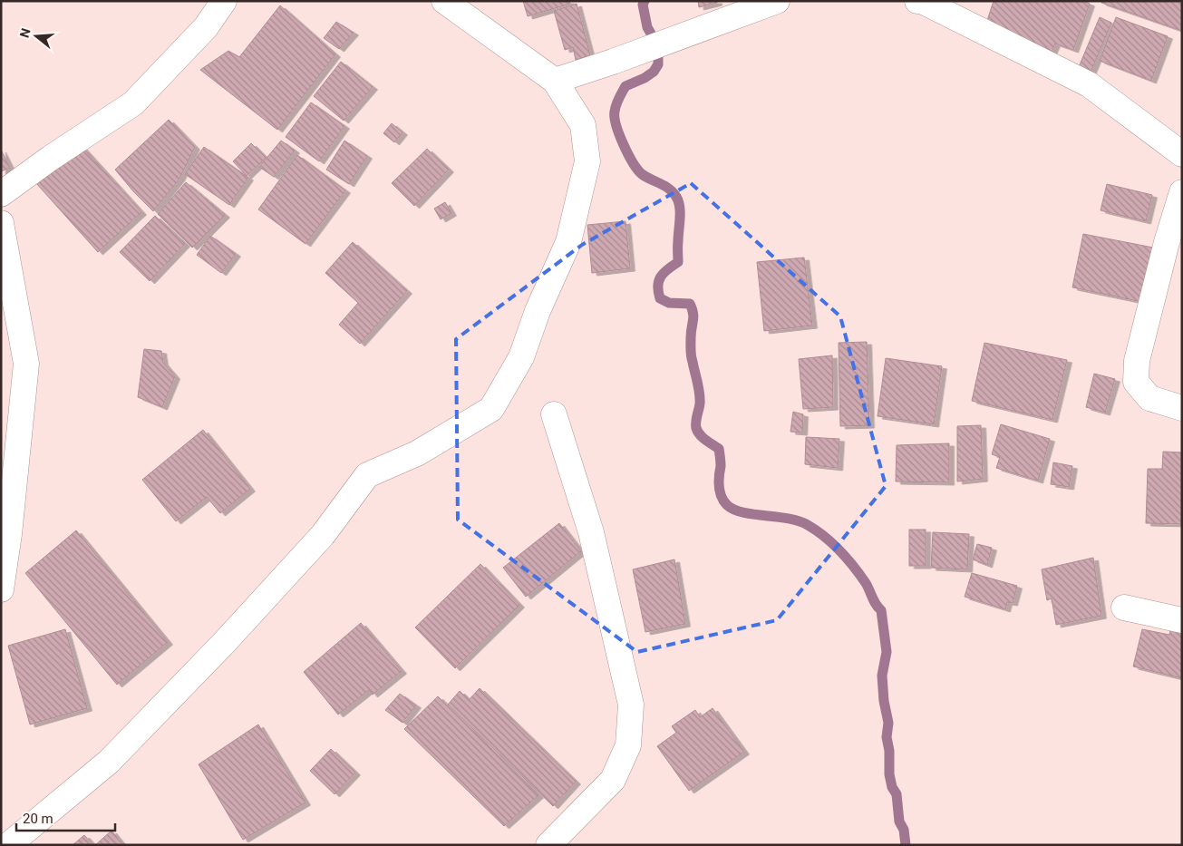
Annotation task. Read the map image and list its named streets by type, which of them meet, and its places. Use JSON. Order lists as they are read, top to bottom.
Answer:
{
  "scale_bar": "20 m",
  "north": "left"
}
